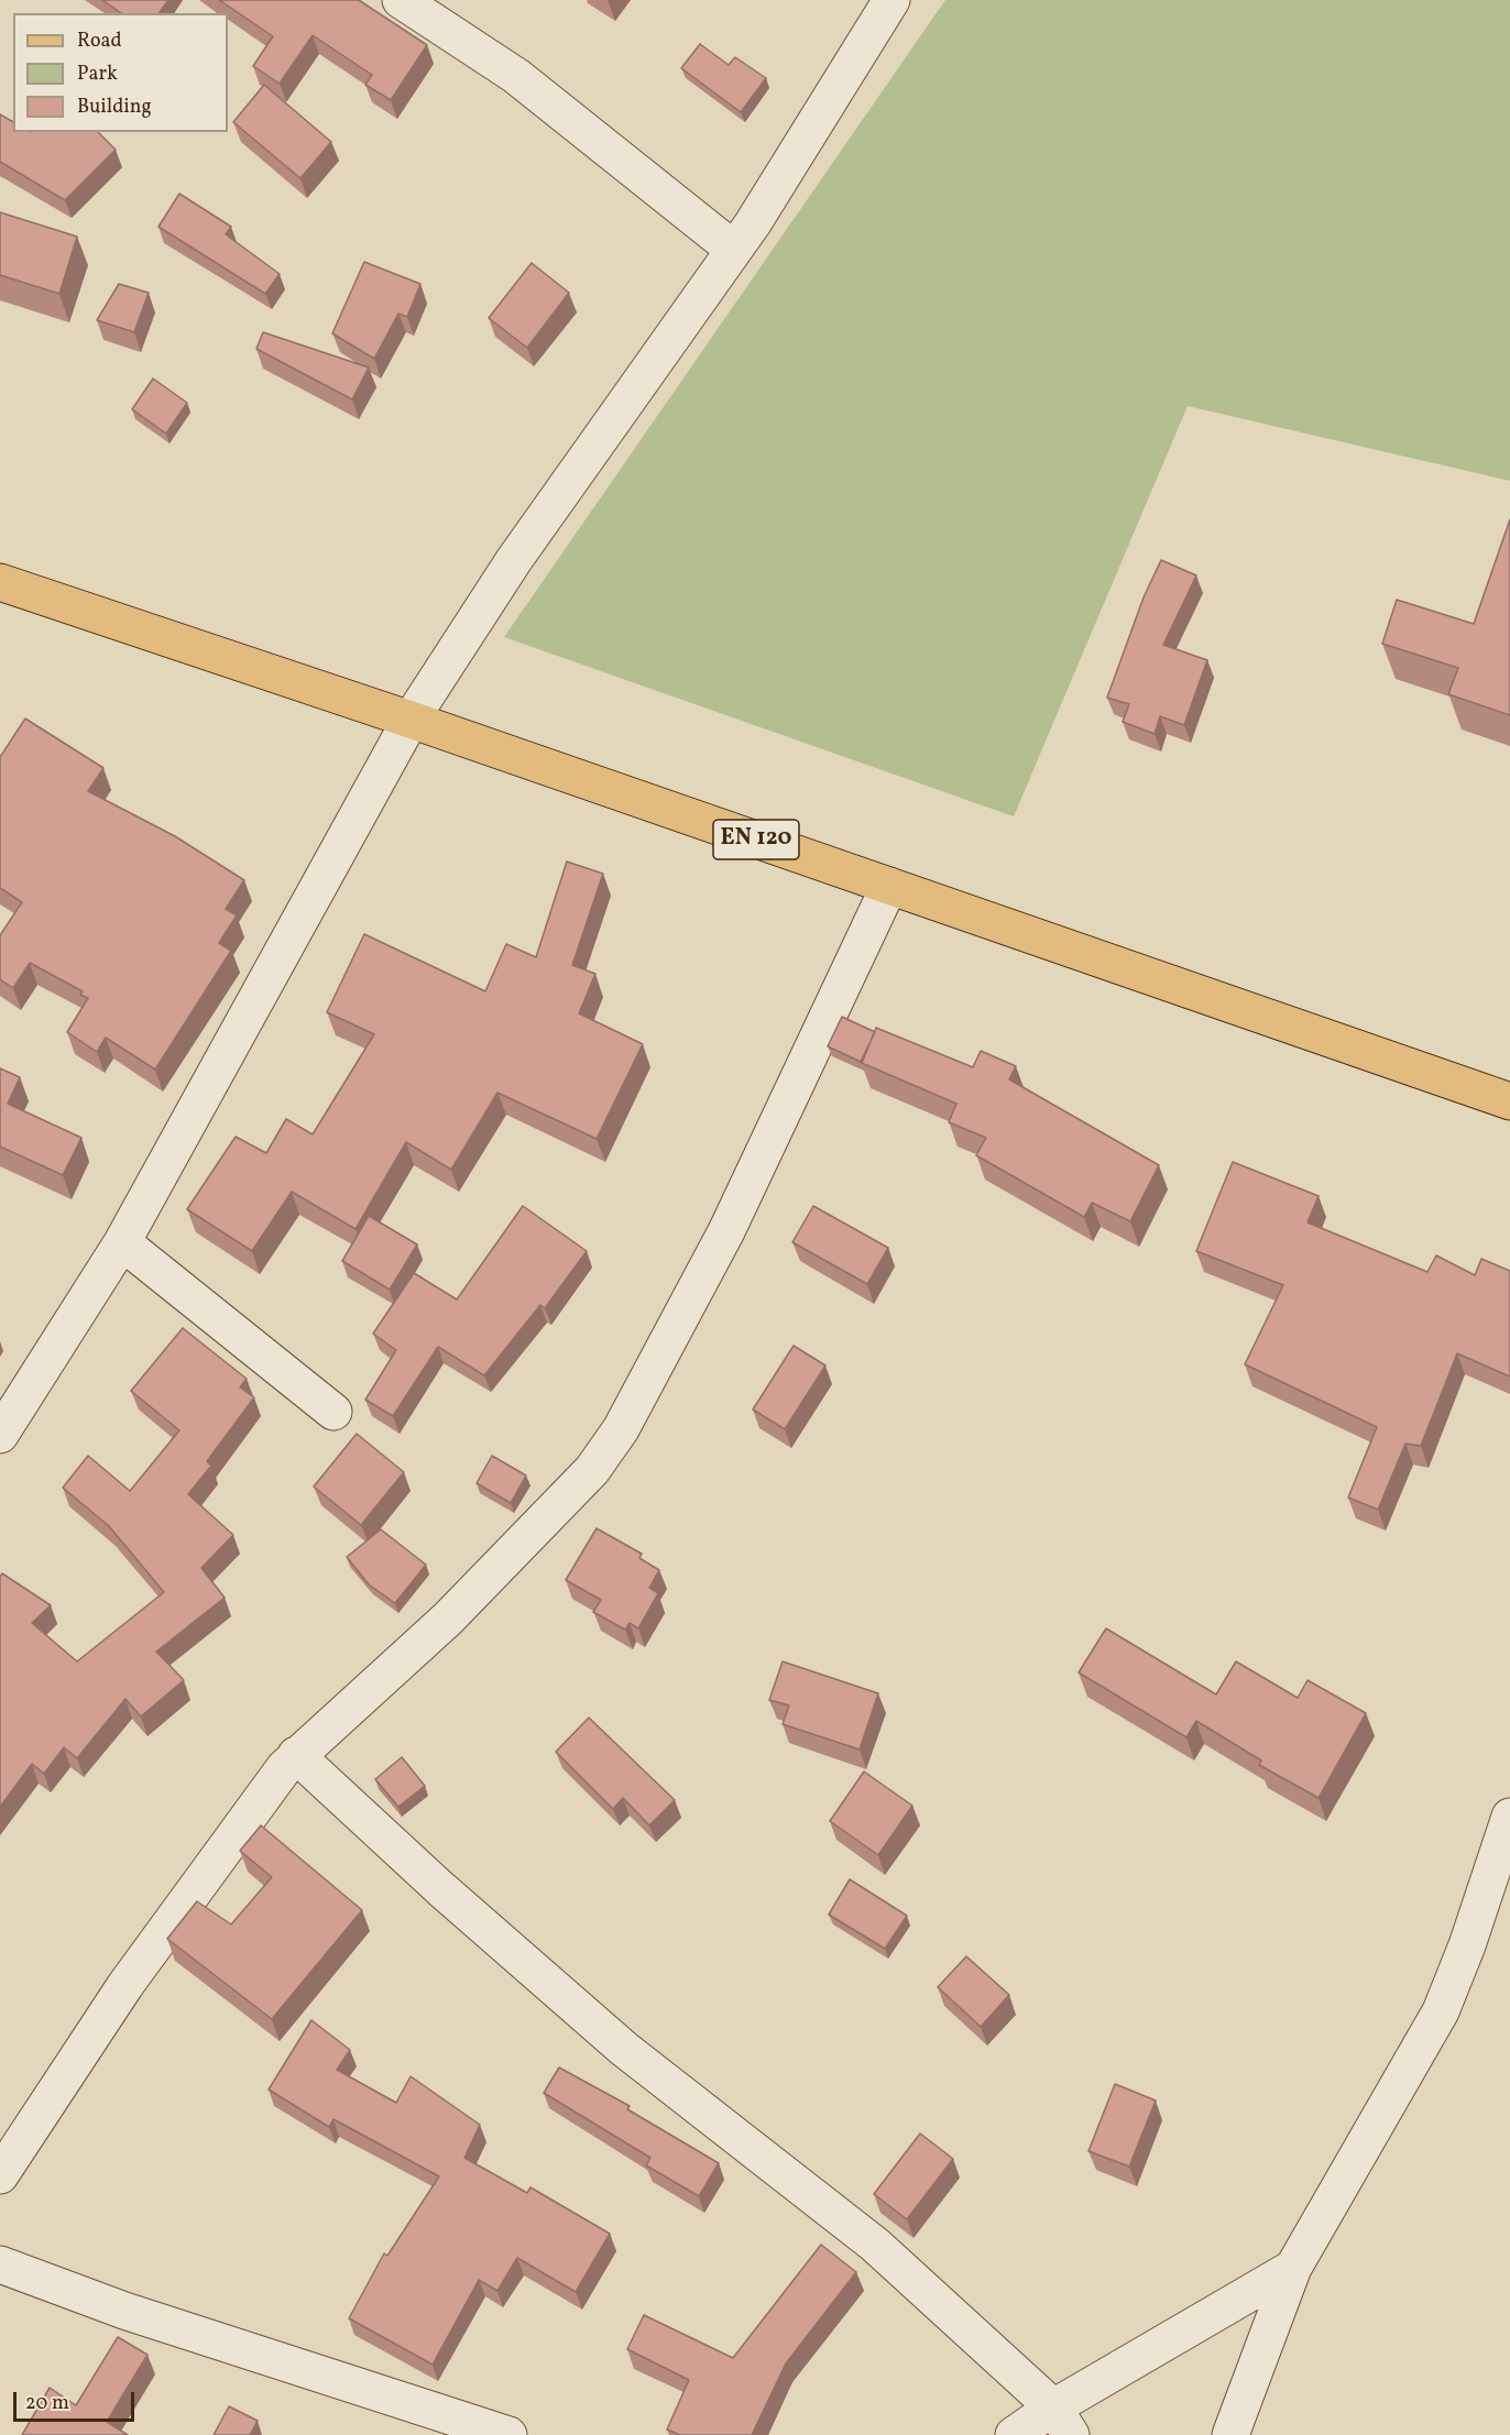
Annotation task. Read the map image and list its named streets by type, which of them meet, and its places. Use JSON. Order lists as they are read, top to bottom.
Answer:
{
  "streets": {
    "main road": ["EN 120"]
  },
  "legend": ["Road", "Park", "Building"],
  "scale_bar": "20 m"
}
